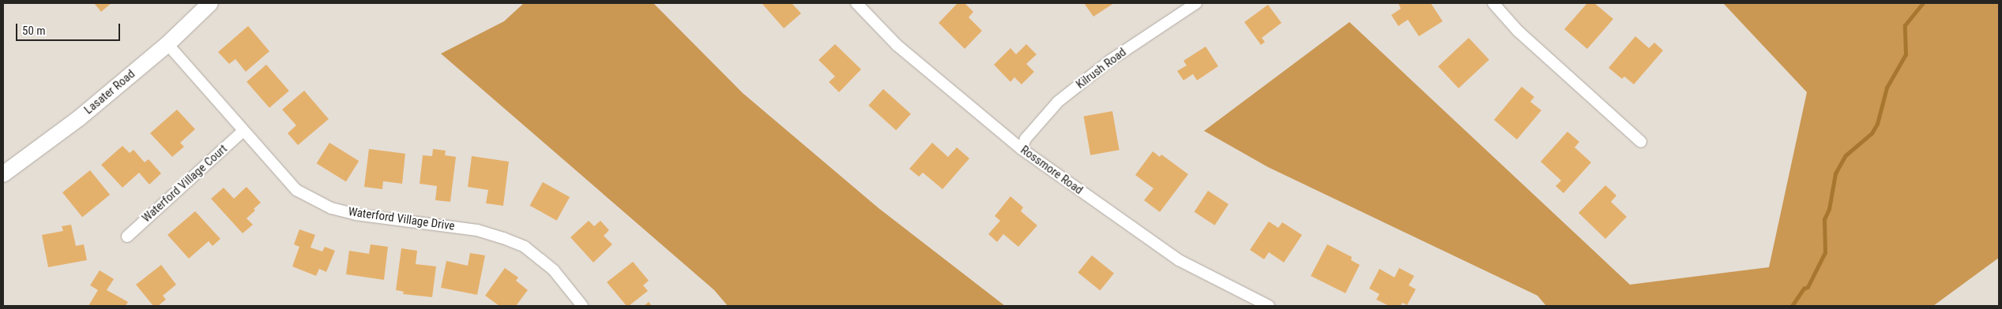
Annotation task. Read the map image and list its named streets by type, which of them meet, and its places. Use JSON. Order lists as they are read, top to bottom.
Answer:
{
  "streets": {
    "street": [
      "Kilrush Road",
      "Lasater Road",
      "Rossmore Road",
      "Waterford Village Court",
      "Waterford Village Drive"
    ]
  },
  "crossings": [
    ["Kilrush Road", "Rossmore Road"],
    ["Lasater Road", "Waterford Village Drive"],
    ["Waterford Village Court", "Waterford Village Drive"]
  ],
  "scale_bar": "50 m"
}
